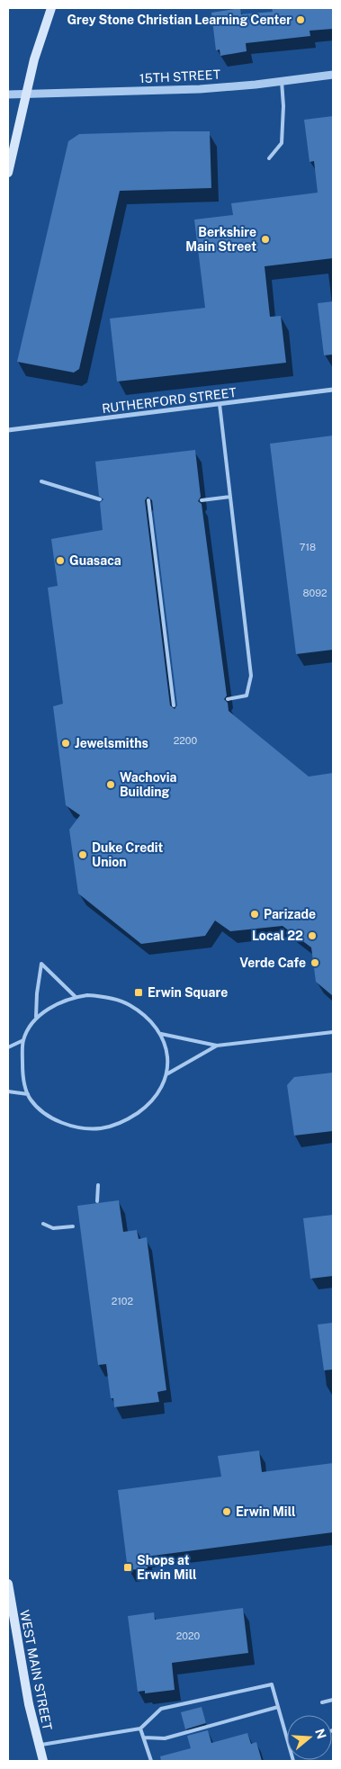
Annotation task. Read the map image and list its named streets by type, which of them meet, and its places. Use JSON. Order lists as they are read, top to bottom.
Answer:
{
  "streets": {
    "main road": ["WEST MAIN STREET"],
    "street": ["15TH STREET", "RUTHERFORD STREET"]
  },
  "places": {
    "other": [
      "Grey Stone Christian Learning Center",
      "Berkshire Main Street",
      "Guasaca",
      "Jewelsmiths",
      "Wachovia Building",
      "Duke Credit Union",
      "Parizade",
      "Local 22",
      "Verde Cafe",
      "Erwin Mill"
    ],
    "transit": ["Erwin Square", "Shops at Erwin Mill"]
  },
  "house_numbers": [
    "718",
    "8092",
    "2200",
    "2102",
    "2020"
  ],
  "north": "right"
}
